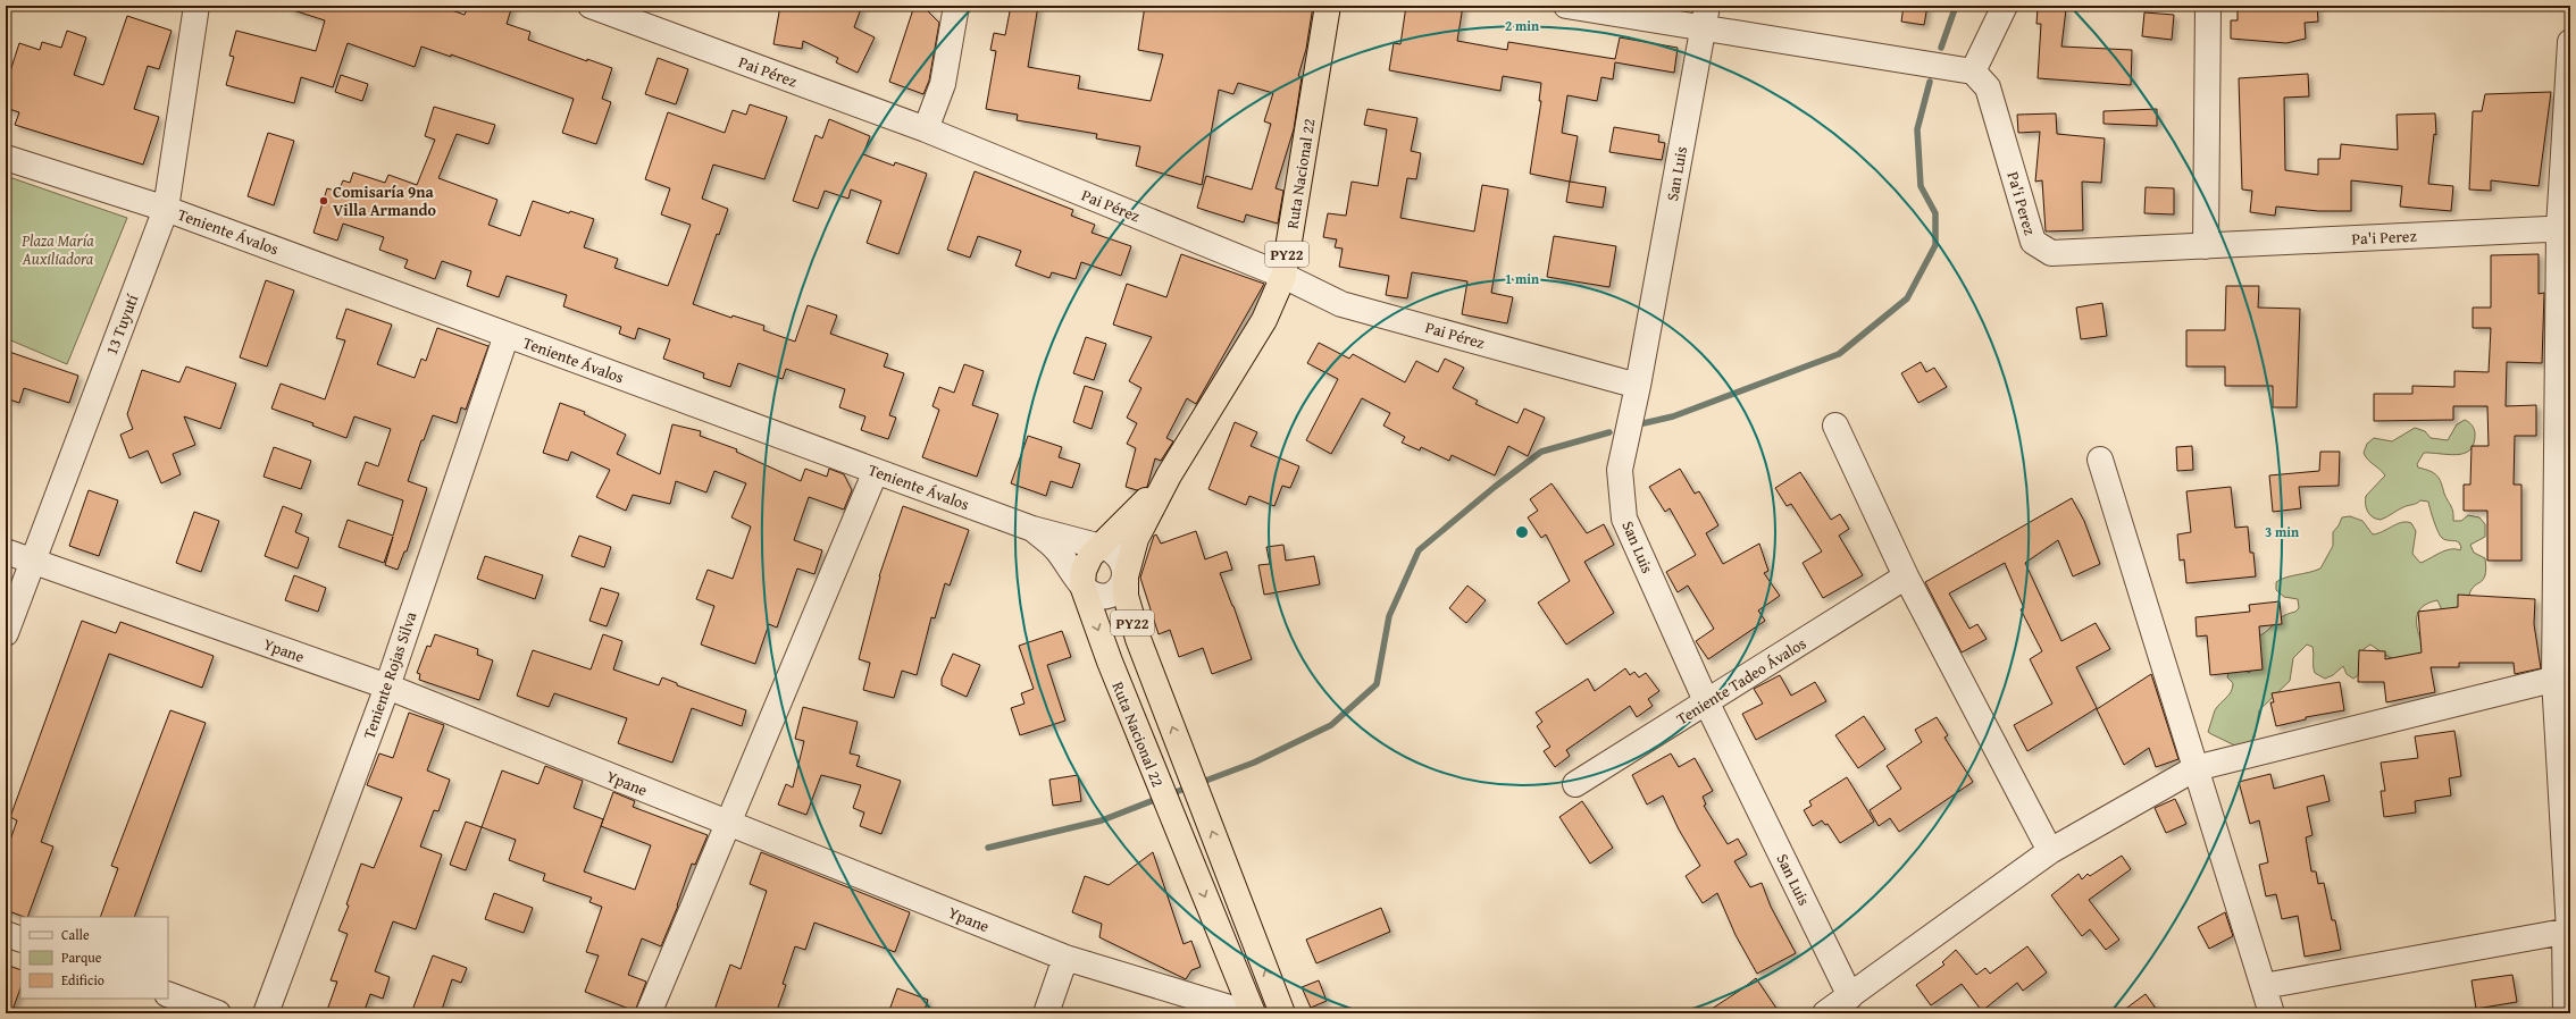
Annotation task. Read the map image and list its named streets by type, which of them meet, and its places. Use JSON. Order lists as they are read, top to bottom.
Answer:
{
  "streets": {
    "highway": ["Ruta Nacional 22", "PY22"],
    "street": [
      "Pai Pérez",
      "San Luis",
      "Pa'i Perez",
      "Teniente Ávalos",
      "13 Tuyutí",
      "Ypane",
      "Teniente Rojas Silva",
      "Teniente Tadeo Ávalos"
    ]
  },
  "crossings": [
    ["Pai Pérez", "Ruta Nacional 22"],
    ["Pai Pérez", "San Luis"],
    ["Ruta Nacional 22", "Teniente Ávalos"],
    ["San Luis", "Teniente Tadeo Ávalos"],
    ["Teniente Ávalos", "13 Tuyutí"],
    ["Teniente Ávalos", "Teniente Rojas Silva"],
    ["13 Tuyutí", "Ypane"],
    ["Ypane", "Teniente Rojas Silva"]
  ],
  "parks": ["Plaza María Auxiliadora"],
  "places": ["Comisaría 9na Villa Armando"],
  "legend": ["Calle", "Parque", "Edificio"],
  "rings": ["2 min", "1 min", "3 min"]
}
